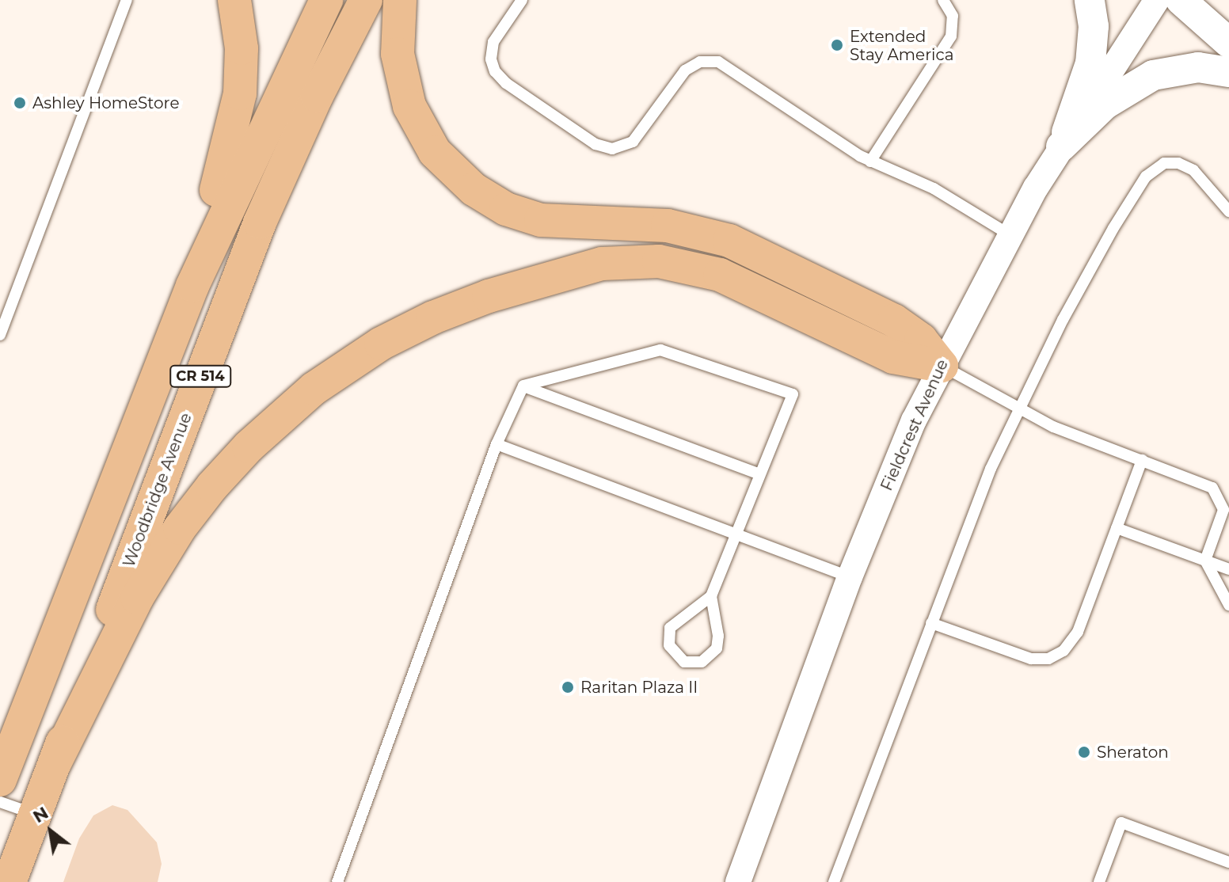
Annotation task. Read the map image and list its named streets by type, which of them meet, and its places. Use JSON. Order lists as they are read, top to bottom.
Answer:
{
  "streets": {
    "main road": ["CR 514", "Woodbridge Avenue"],
    "street": ["Fieldcrest Avenue"]
  },
  "places": [
    "Extended Stay America",
    "Ashley HomeStore",
    "Raritan Plaza II",
    "Sheraton"
  ],
  "north": "top left"
}
